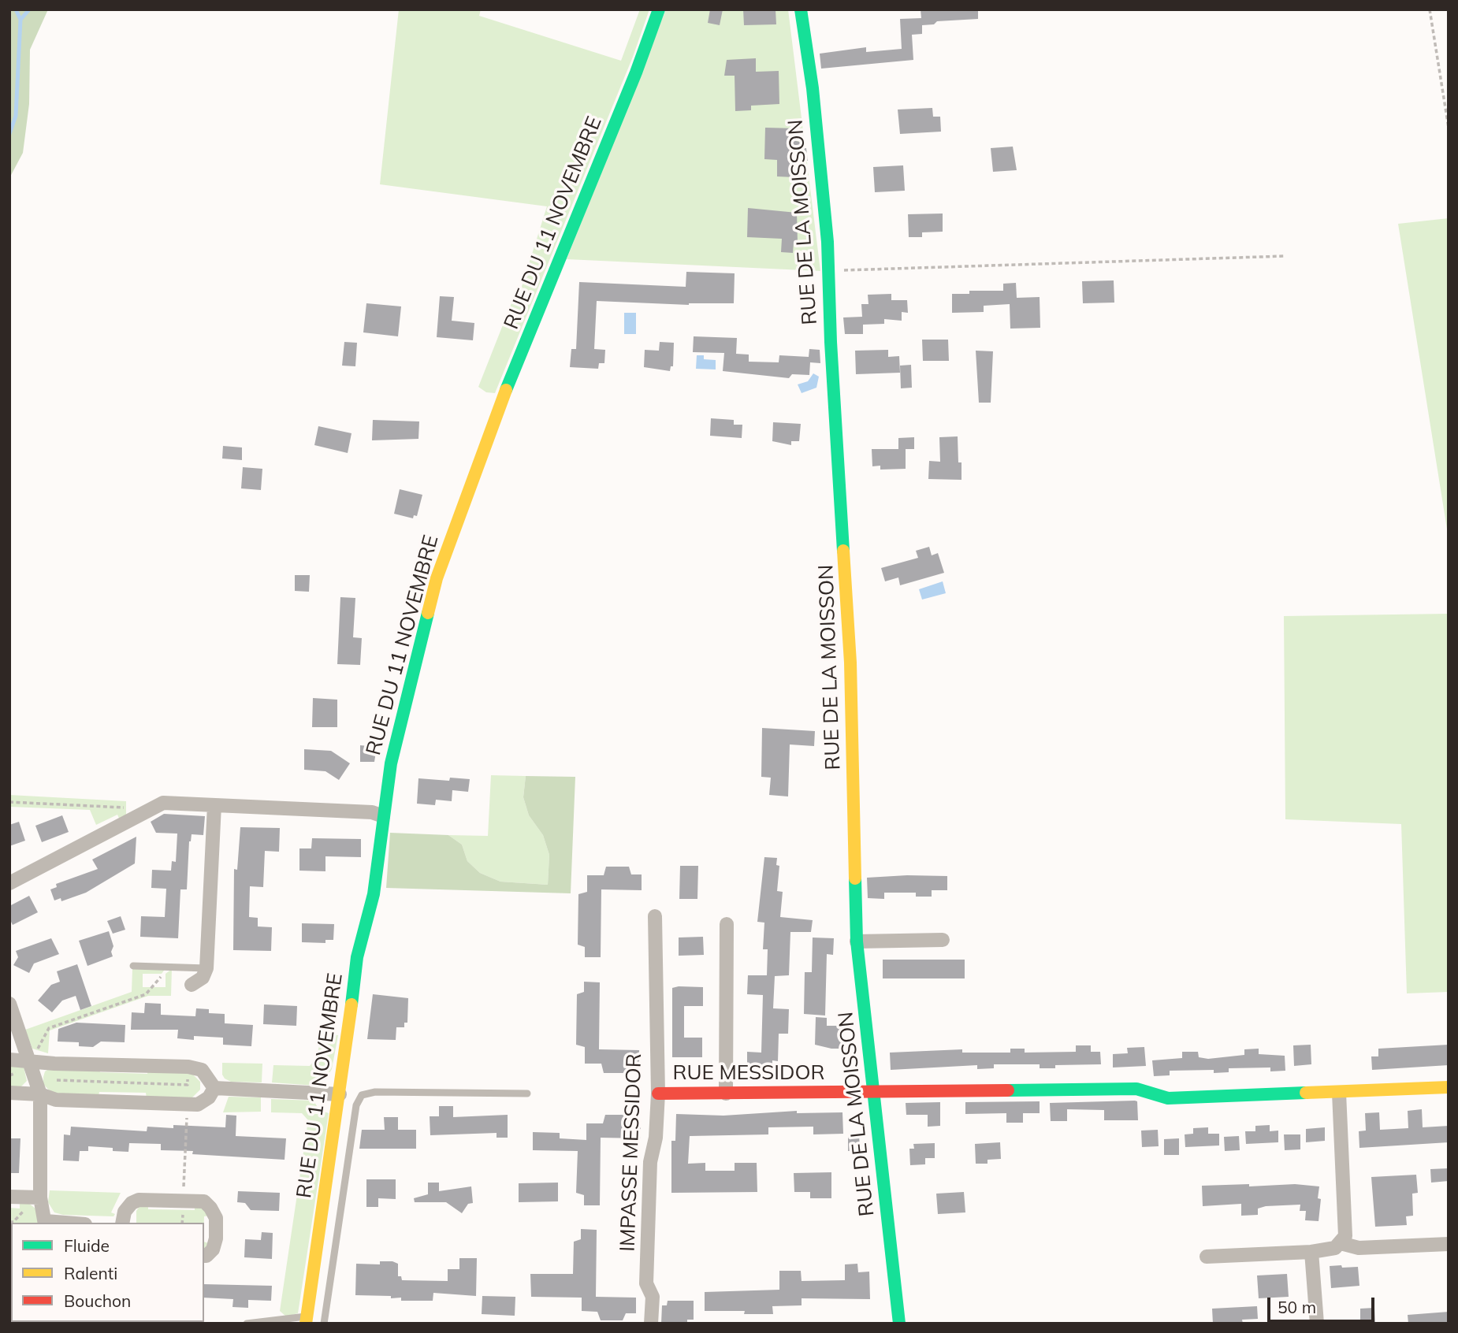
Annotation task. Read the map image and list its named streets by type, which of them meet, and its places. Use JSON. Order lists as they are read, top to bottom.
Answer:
{
  "streets": {
    "street": [
      "RUE DE LA MOISSON",
      "RUE DU 11 NOVEMBRE",
      "RUE MESSIDOR",
      "IMPASSE MESSIDOR"
    ]
  },
  "crossings": [
    ["RUE DE LA MOISSON", "RUE MESSIDOR"],
    ["RUE MESSIDOR", "IMPASSE MESSIDOR"]
  ],
  "legend": ["Fluide", "Ralenti", "Bouchon"],
  "scale_bar": "50 m"
}
